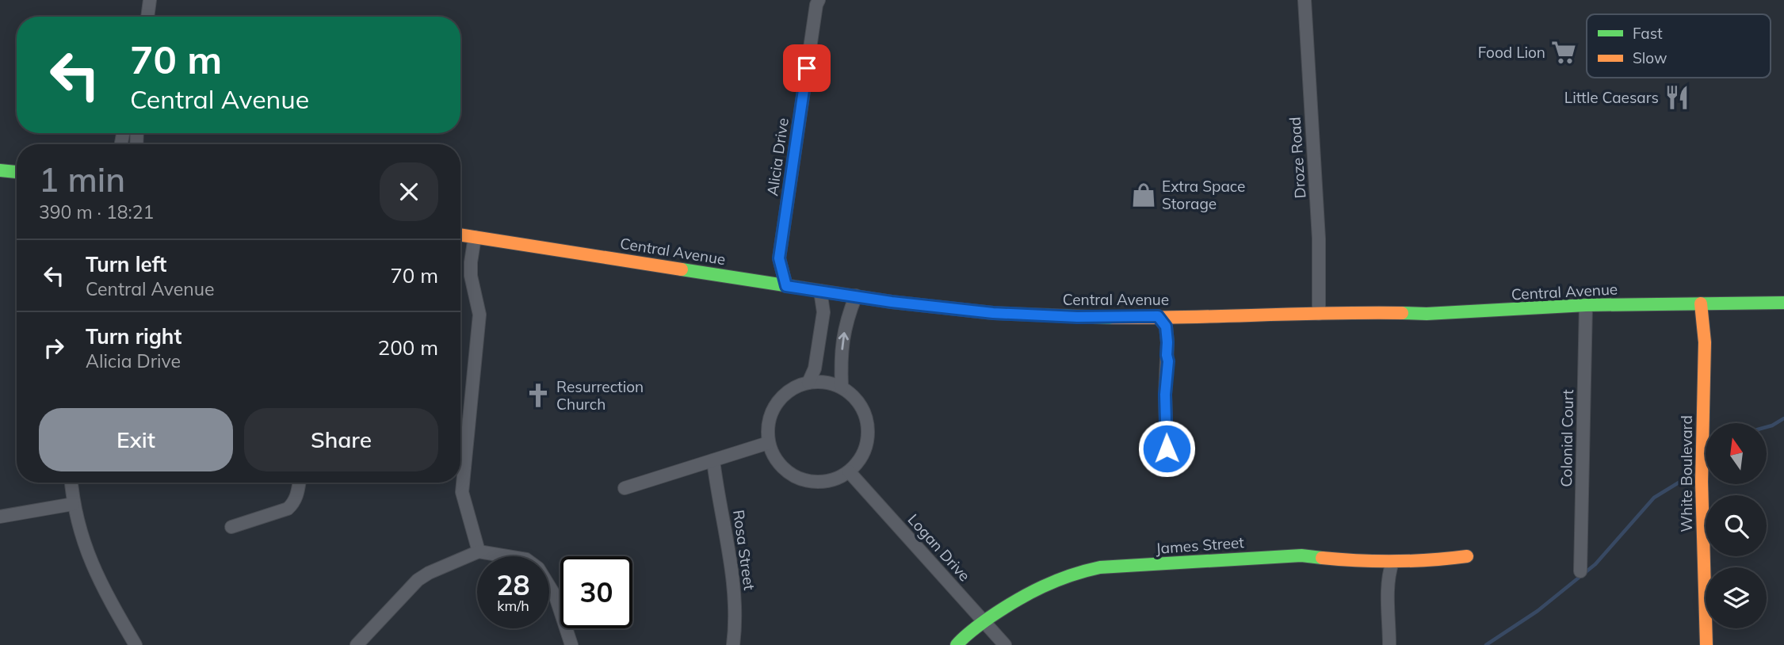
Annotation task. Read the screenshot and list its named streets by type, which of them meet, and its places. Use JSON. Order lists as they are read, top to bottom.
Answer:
{
  "streets": {
    "street": [
      "Alicia Drive",
      "Droze Road",
      "Central Avenue",
      "Colonial Court",
      "White Boulevard",
      "James Street",
      "Logan Drive",
      "Rosa Street"
    ]
  },
  "crossings": [
    ["Alicia Drive", "Central Avenue"],
    ["Droze Road", "Central Avenue"],
    ["Central Avenue", "Colonial Court"],
    ["Central Avenue", "White Boulevard"],
    ["James Street", "Logan Drive"]
  ],
  "places": {
    "supermarket": ["Food Lion"],
    "restaurant": ["Little Caesars"],
    "shop": ["Extra Space Storage"],
    "church": ["Resurrection Church"]
  },
  "legend": ["Fast", "Slow"],
  "north": "top",
  "page": {
    "turn": ["70 m", "Central Avenue"],
    "heading": ["1 min", "390 m · 18:21"],
    "list": [
      {
        "name": "Turn left",
        "note": "Central Avenue",
        "value": "70 m"
      },
      {
        "name": "Turn right",
        "note": "Alicia Drive",
        "value": "200 m"
      }
    ],
    "buttons": ["Exit", "Share"],
    "speed": "28 km/h",
    "limit": "30"
  }
}
